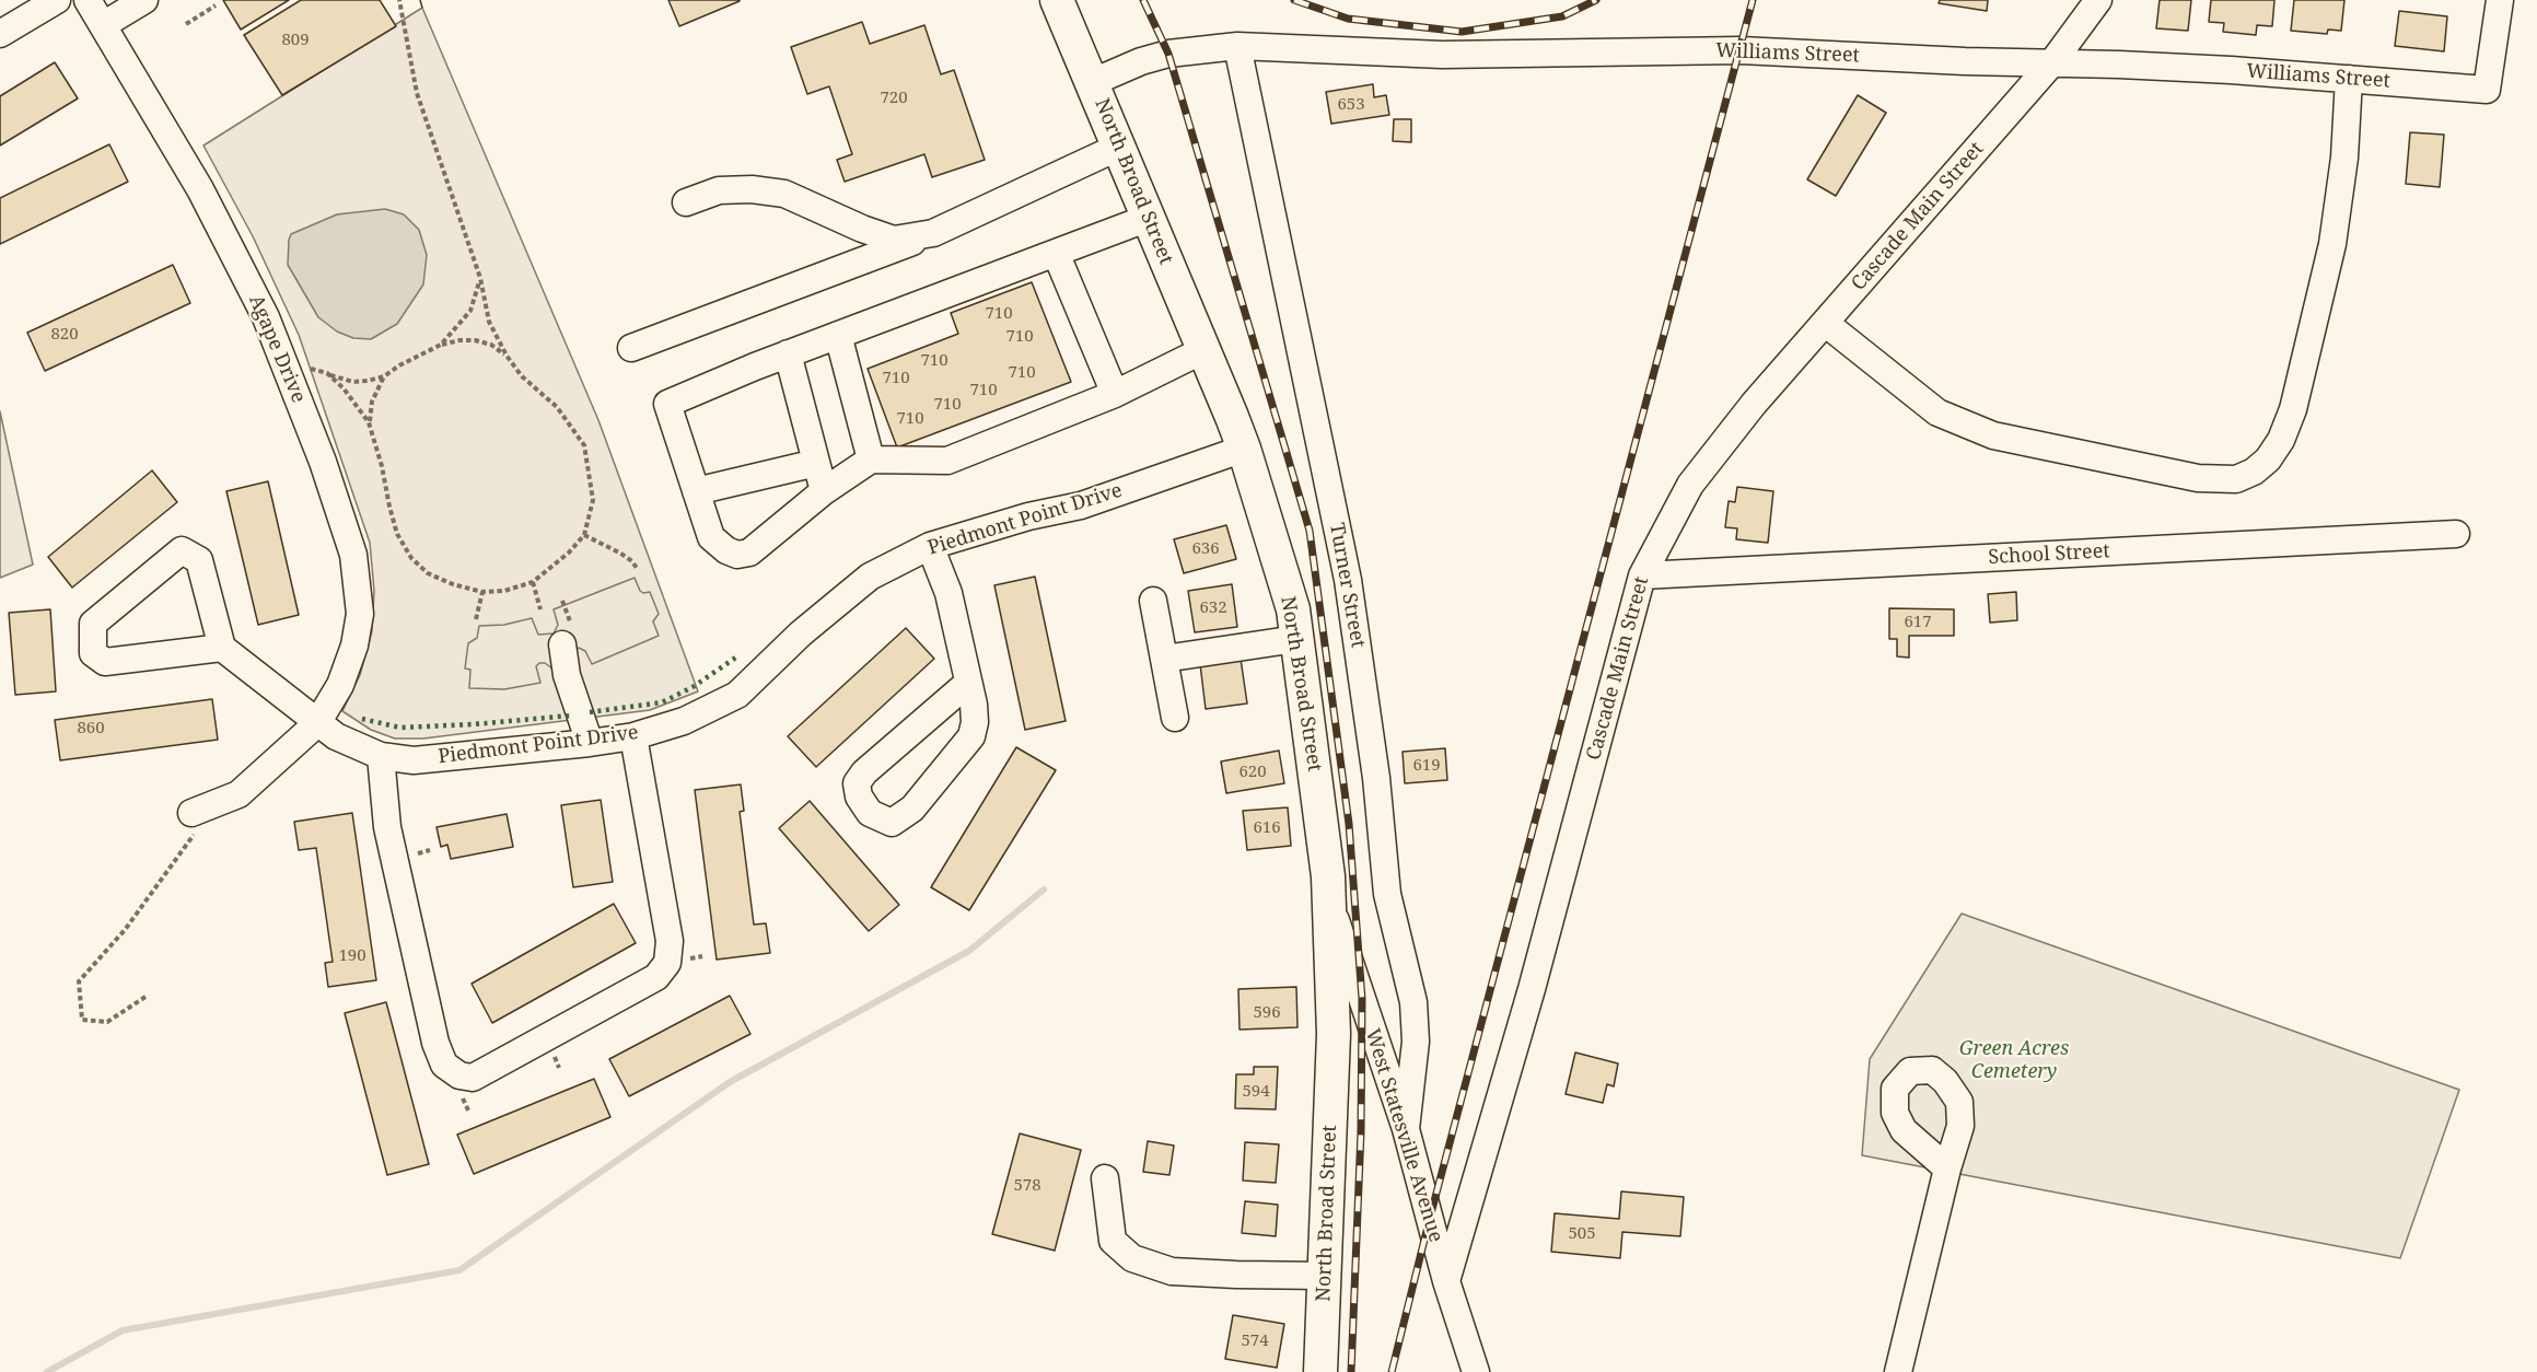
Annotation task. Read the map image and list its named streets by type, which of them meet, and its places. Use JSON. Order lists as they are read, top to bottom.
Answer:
{
  "streets": {
    "main road": ["North Broad Street"],
    "street": [
      "Williams Street",
      "Cascade Main Street",
      "Agape Drive",
      "Piedmont Point Drive",
      "School Street",
      "Turner Street",
      "West Statesville Avenue"
    ]
  },
  "crossings": [
    ["Williams Street", "North Broad Street"],
    ["Williams Street", "Cascade Main Street"],
    ["Williams Street", "Turner Street"],
    ["North Broad Street", "Piedmont Point Drive"],
    ["North Broad Street", "West Statesville Avenue"],
    ["Cascade Main Street", "School Street"],
    ["Cascade Main Street", "West Statesville Avenue"],
    ["Agape Drive", "Piedmont Point Drive"],
    ["Turner Street", "West Statesville Avenue"]
  ],
  "parks": ["Green Acres Cemetery"],
  "house_numbers": [
    "809",
    "720",
    "653",
    "710",
    "820",
    "710",
    "710",
    "710",
    "710",
    "710",
    "710",
    "710",
    "636",
    "632",
    "617",
    "860",
    "619",
    "620",
    "616",
    "190",
    "596",
    "594",
    "578",
    "505",
    "574"
  ]
}
